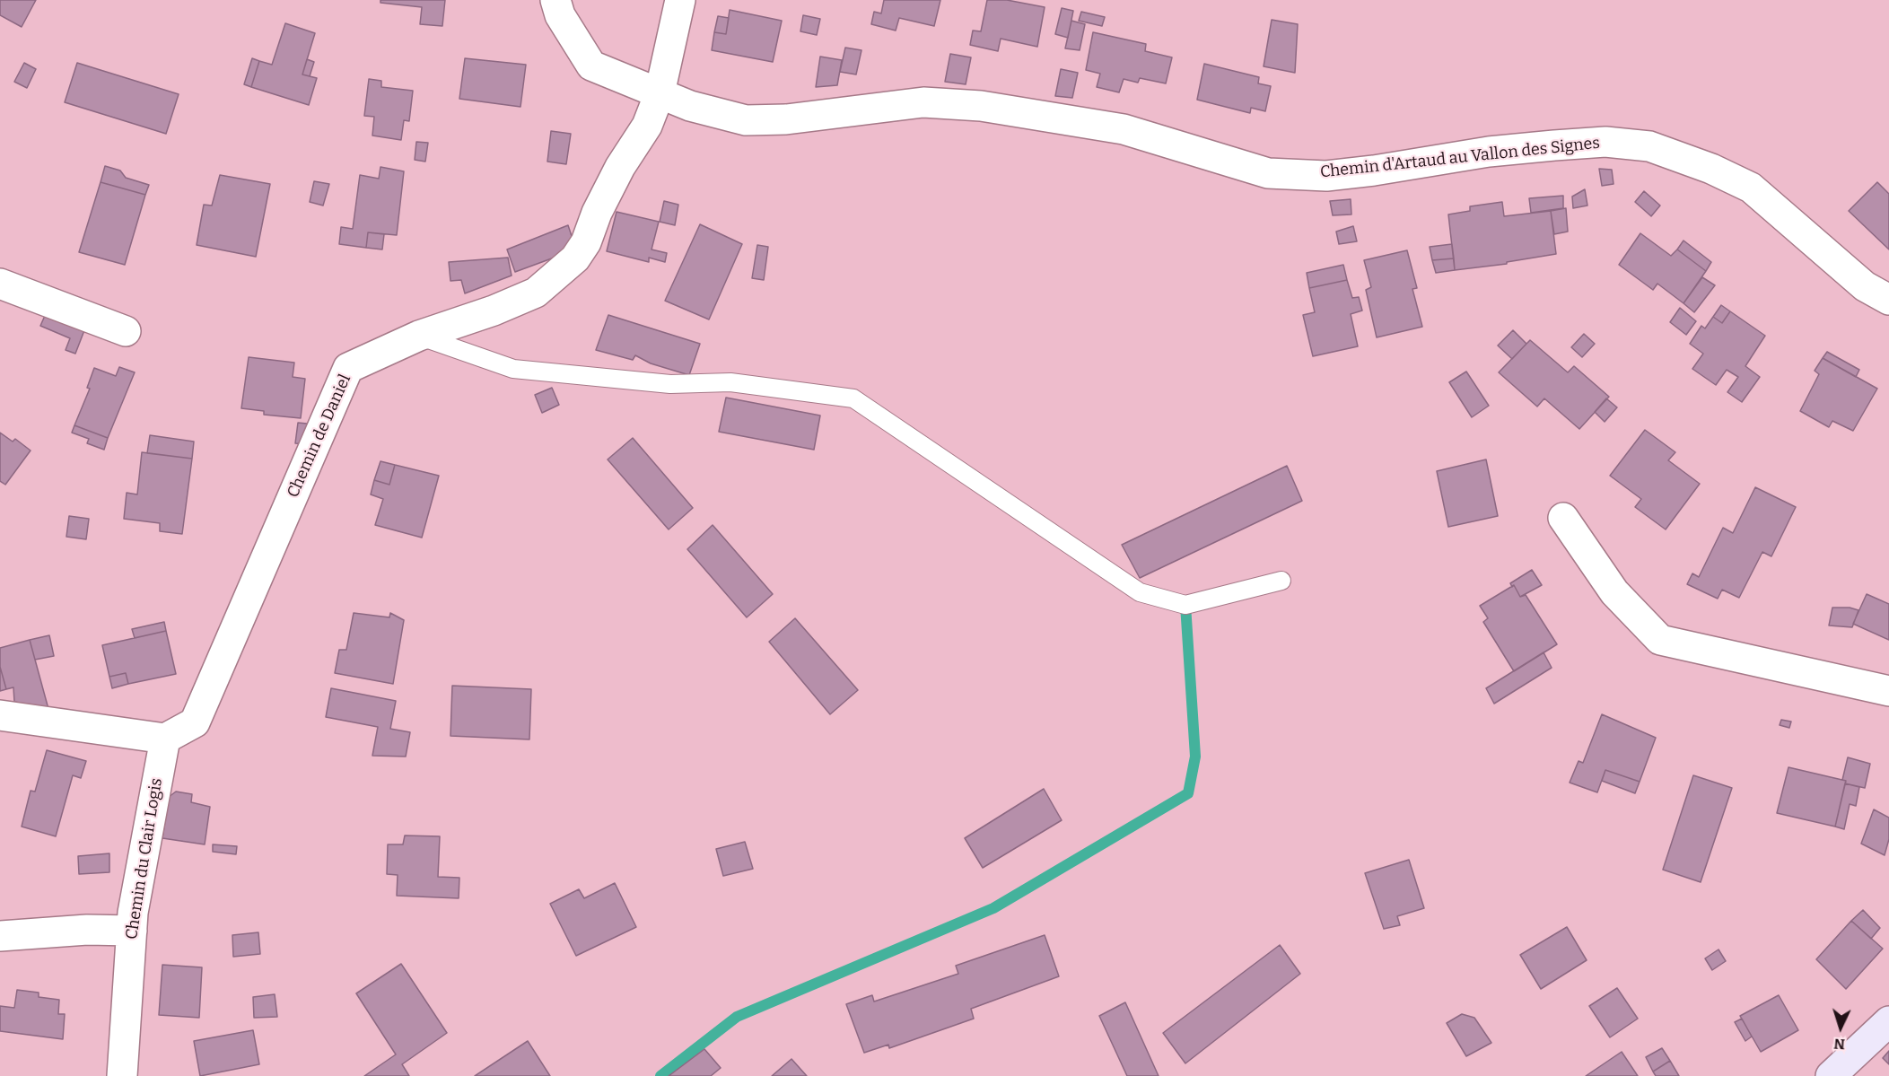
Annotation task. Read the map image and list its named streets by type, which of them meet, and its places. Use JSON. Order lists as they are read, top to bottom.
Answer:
{
  "streets": {
    "street": ["Chemin d'Artaud au Vallon des Signes", "Chemin de Daniel", "Chemin du Clair Logis"]
  },
  "crossings": [
    ["Chemin d'Artaud au Vallon des Signes", "Chemin de Daniel"],
    ["Chemin de Daniel", "Chemin du Clair Logis"]
  ],
  "north": "bottom"
}
